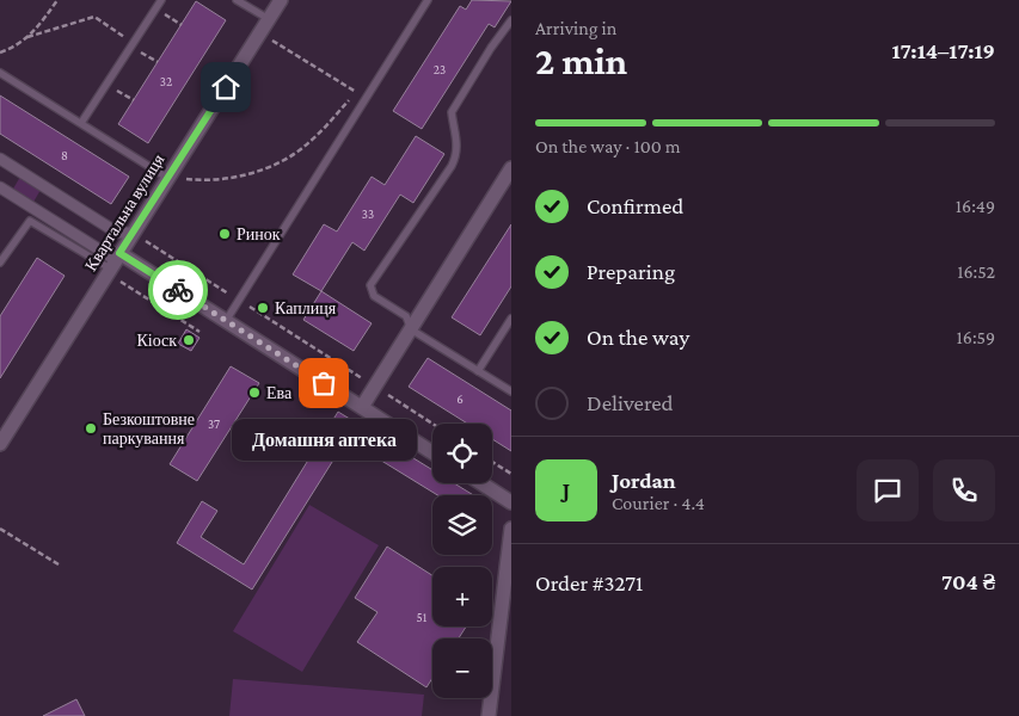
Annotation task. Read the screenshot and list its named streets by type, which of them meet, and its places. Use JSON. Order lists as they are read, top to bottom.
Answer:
{
  "streets": {
    "street": ["Квартальна вулиця"]
  },
  "places": [
    "Ринок",
    "Каплиця",
    "Кіоск",
    "Домашня аптека",
    "Ева",
    "Безкоштовне паркування"
  ],
  "house_numbers": [
    "23",
    "32",
    "8",
    "33",
    "6",
    "37",
    "51"
  ],
  "page": {
    "heading": ["2 min", "Arriving in", "17:14–17:19"],
    "panel": [
      "Jordan",
      "Courier · 4.4",
      "Order #3271",
      "704 ₴"
    ],
    "bar": "On the way · 100 m",
    "list": [
      ["Confirmed", "16:49"],
      ["Preparing", "16:52"],
      ["On the way", "16:59"],
      "Delivered"
    ],
    "bubble": "Домашня аптека",
    "map_buttons": ["+", "−"],
    "round": "J"
  }
}
